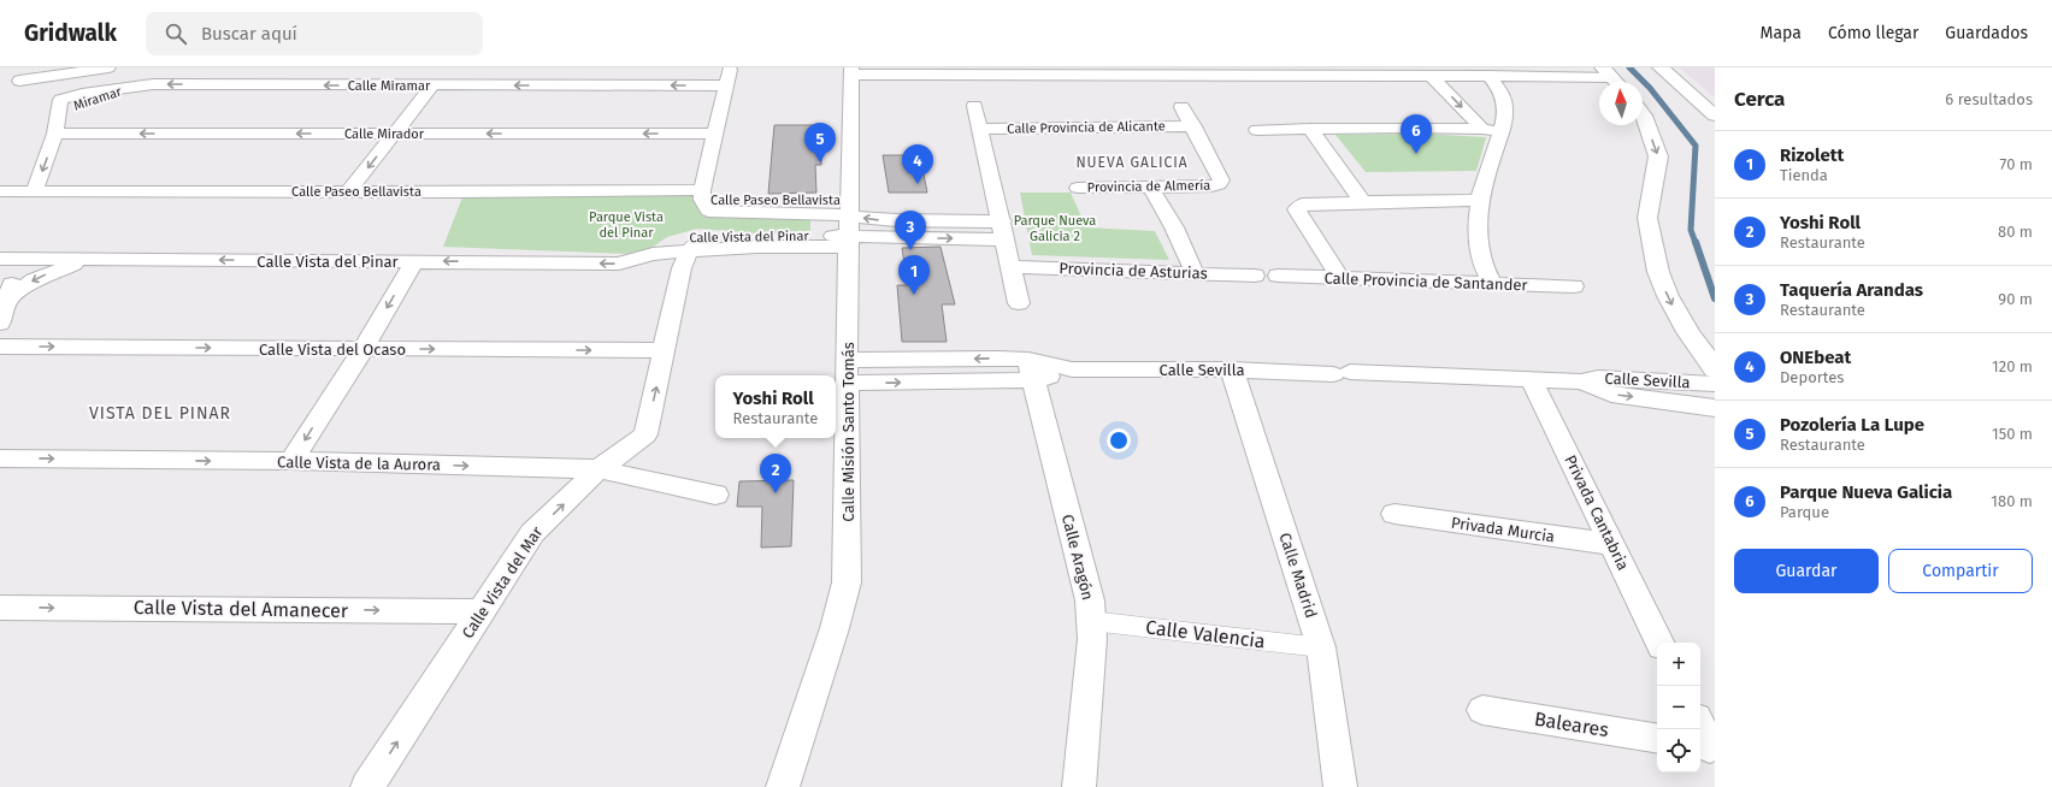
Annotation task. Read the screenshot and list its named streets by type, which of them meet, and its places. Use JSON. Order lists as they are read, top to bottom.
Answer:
{
  "streets": {
    "street": [
      "Calle Miramar",
      "Miramar",
      "Calle Provincia de Alicante",
      "Calle Mirador",
      "Provincia de Almería",
      "Calle Paseo Bellavista",
      "Calle Vista del Pinar",
      "Provincia de Asturias",
      "Calle Provincia de Santander",
      "Calle Vista del Ocaso",
      "Calle Sevilla",
      "Calle Misión Santo Tomás",
      "Calle Vista de la Aurora",
      "Privada Cantabria",
      "Privada Murcia",
      "Calle Aragón",
      "Calle Madrid",
      "Calle Vista del Mar",
      "Calle Vista del Amanecer",
      "Calle Valencia",
      "Baleares"
    ]
  },
  "crossings": [
    ["Calle Miramar", "Miramar"],
    ["Miramar", "Calle Mirador"],
    ["Calle Provincia de Alicante", "Provincia de Almería"],
    ["Calle Paseo Bellavista", "Calle Misión Santo Tomás"],
    ["Calle Vista del Pinar", "Calle Misión Santo Tomás"],
    ["Calle Vista del Pinar", "Calle Vista del Mar"],
    ["Calle Vista del Ocaso", "Calle Vista del Mar"],
    ["Calle Sevilla", "Calle Misión Santo Tomás"],
    ["Calle Sevilla", "Privada Cantabria"],
    ["Calle Sevilla", "Calle Aragón"],
    ["Calle Sevilla", "Calle Madrid"],
    ["Calle Vista de la Aurora", "Calle Vista del Mar"],
    ["Privada Cantabria", "Privada Murcia"],
    ["Calle Aragón", "Calle Valencia"],
    ["Calle Madrid", "Calle Valencia"],
    ["Calle Vista del Mar", "Calle Vista del Amanecer"]
  ],
  "one_way": [
    "Calle Miramar",
    "Calle Mirador",
    "Calle Vista del Pinar",
    "Calle Vista del Ocaso",
    "Calle Vista de la Aurora",
    "Calle Vista del Mar",
    "Calle Vista del Amanecer"
  ],
  "districts": ["NUEVA GALICIA", "VISTA DEL PINAR"],
  "parks": ["Parque Vista del Pinar", "Parque Nueva Galicia 2"],
  "north": "top",
  "page": {
    "header": "Gridwalk",
    "search": "Buscar aquí",
    "nav": ["Mapa", "Cómo llegar", "Guardados"],
    "heading": ["Cerca", "6 resultados"],
    "pins": [
      "6",
      "5",
      "4",
      "3",
      "1",
      "2"
    ],
    "list": [
      {
        "mark": "1",
        "name": "Rizolett",
        "note": "Tienda",
        "value": "70 m"
      },
      {
        "mark": "2",
        "name": "Yoshi Roll",
        "note": "Restaurante",
        "value": "80 m"
      },
      {
        "mark": "3",
        "name": "Taquería Arandas",
        "note": "Restaurante",
        "value": "90 m"
      },
      {
        "mark": "4",
        "name": "ONEbeat",
        "note": "Deportes",
        "value": "120 m"
      },
      {
        "mark": "5",
        "name": "Pozolería La Lupe",
        "note": "Restaurante",
        "value": "150 m"
      },
      {
        "mark": "6",
        "name": "Parque Nueva Galicia",
        "note": "Parque",
        "value": "180 m"
      }
    ],
    "popup": ["Yoshi Roll", "Restaurante"],
    "buttons": ["Guardar", "Compartir"],
    "map_buttons": ["+", "−"]
  }
}
